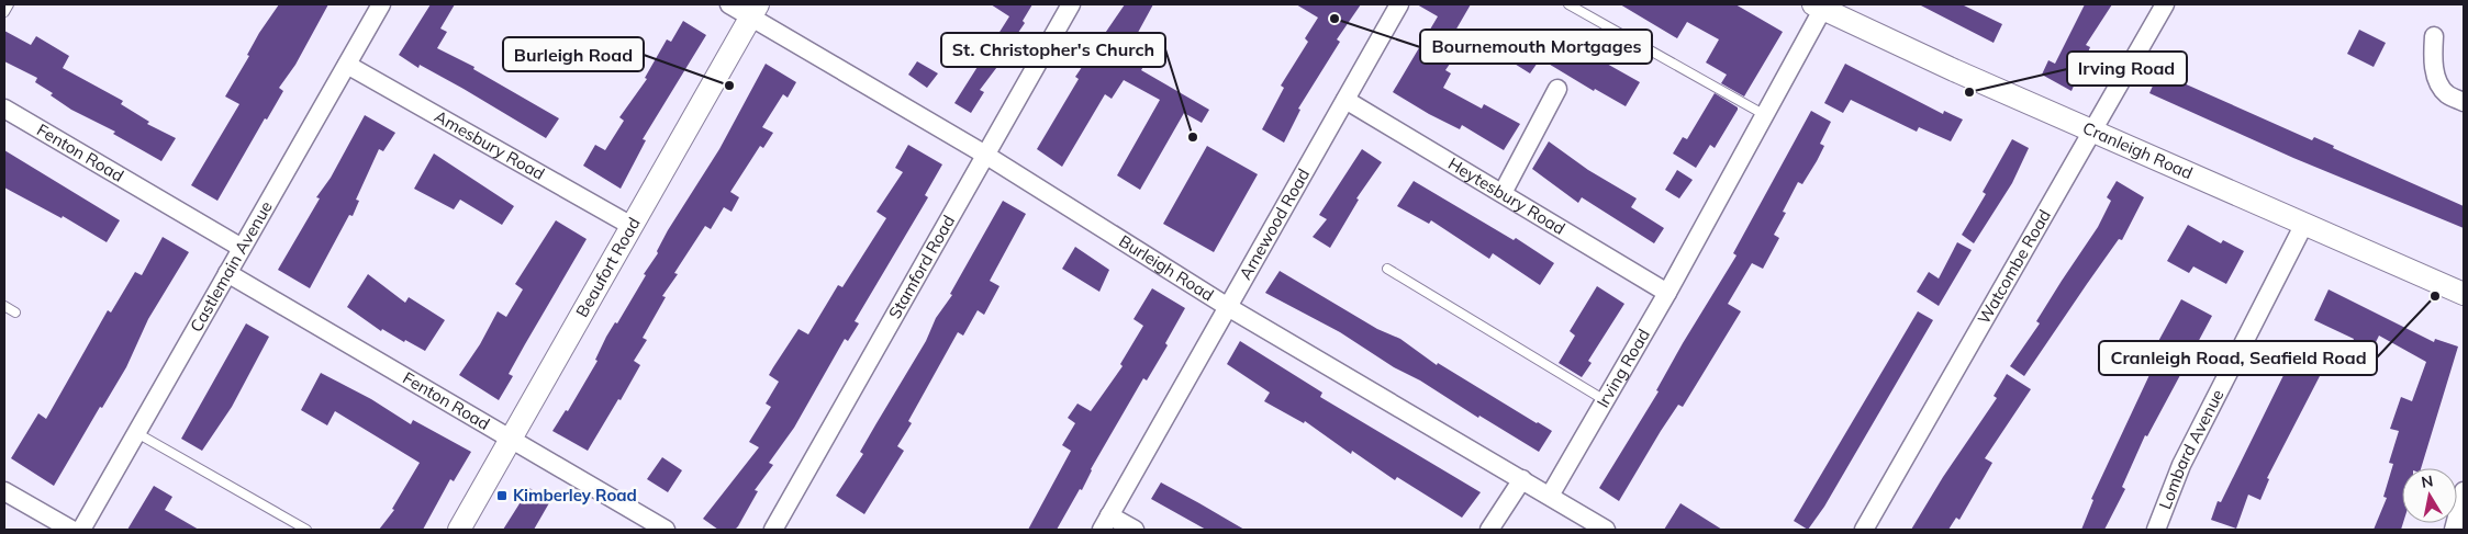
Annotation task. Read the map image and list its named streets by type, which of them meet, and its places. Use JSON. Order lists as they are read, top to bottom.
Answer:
{
  "streets": {
    "street": [
      "Amesbury Road",
      "Cranleigh Road",
      "Fenton Road",
      "Heytesbury Road",
      "Arnewood Road",
      "Castlemain Avenue",
      "Stamford Road",
      "Watcombe Road",
      "Beaufort Road",
      "Burleigh Road",
      "Irving Road",
      "Lombard Avenue"
    ]
  },
  "crossings": [
    ["Amesbury Road", "Castlemain Avenue"],
    ["Amesbury Road", "Beaufort Road"],
    ["Cranleigh Road", "Watcombe Road"],
    ["Cranleigh Road", "Irving Road"],
    ["Cranleigh Road", "Lombard Avenue"],
    ["Fenton Road", "Castlemain Avenue"],
    ["Fenton Road", "Beaufort Road"],
    ["Heytesbury Road", "Arnewood Road"],
    ["Heytesbury Road", "Irving Road"],
    ["Arnewood Road", "Burleigh Road"],
    ["Stamford Road", "Burleigh Road"],
    ["Beaufort Road", "Burleigh Road"],
    ["Burleigh Road", "Irving Road"]
  ],
  "places": {
    "other": [
      "Bournemouth Mortgages",
      "Burleigh Road",
      "Irving Road",
      "St. Christopher's Church",
      "Cranleigh Road, Seafield Road"
    ],
    "transit": ["Kimberley Road"]
  },
  "north": "top"
}
